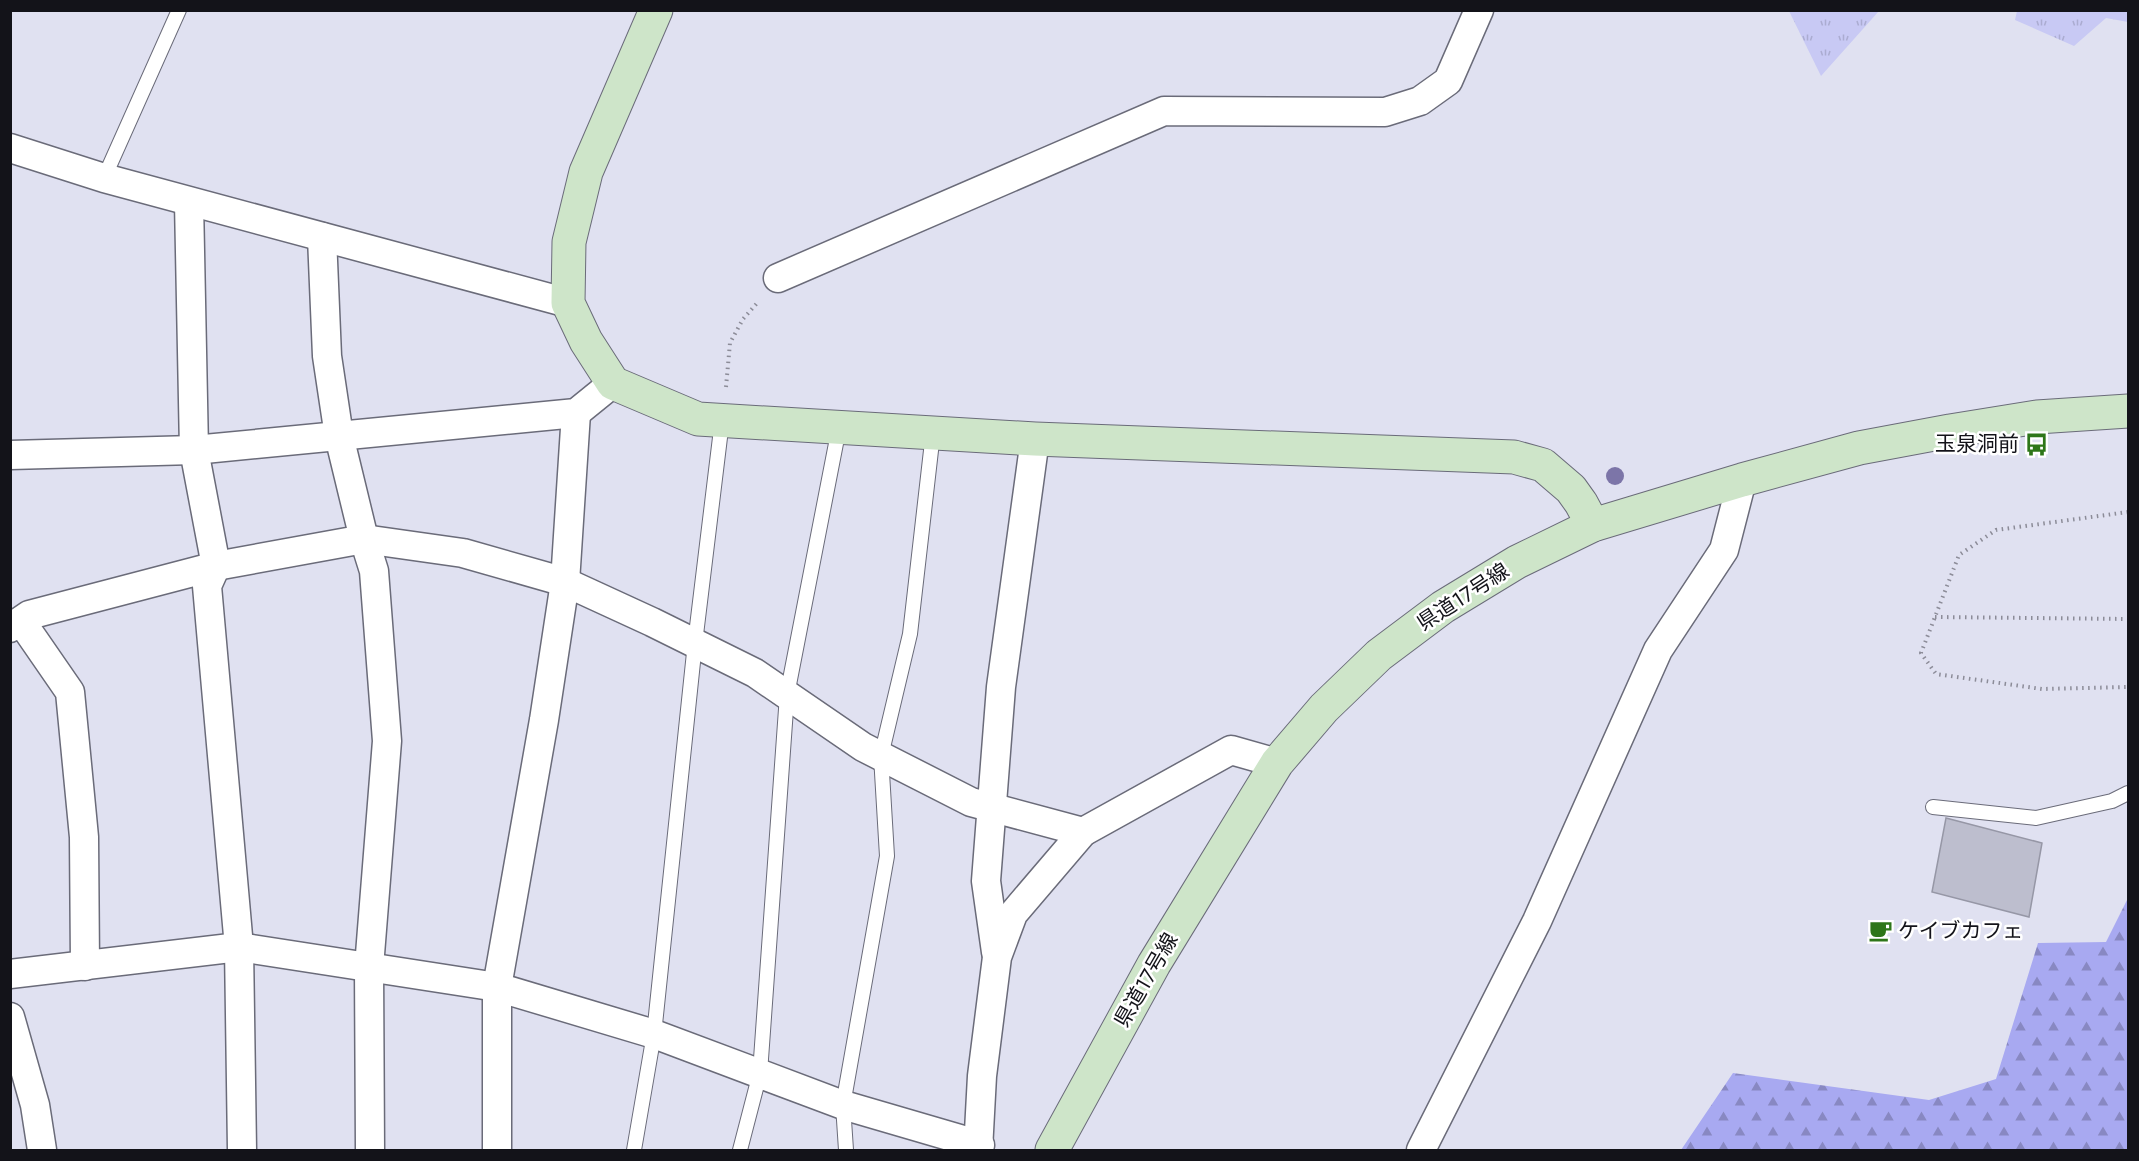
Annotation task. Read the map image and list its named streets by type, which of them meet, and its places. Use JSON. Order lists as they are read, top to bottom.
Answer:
{
  "streets": {
    "street": ["県道17号線"]
  },
  "places": {
    "bus stop": ["玉泉洞前"],
    "cafe": ["ケイブカフェ"]
  }
}
